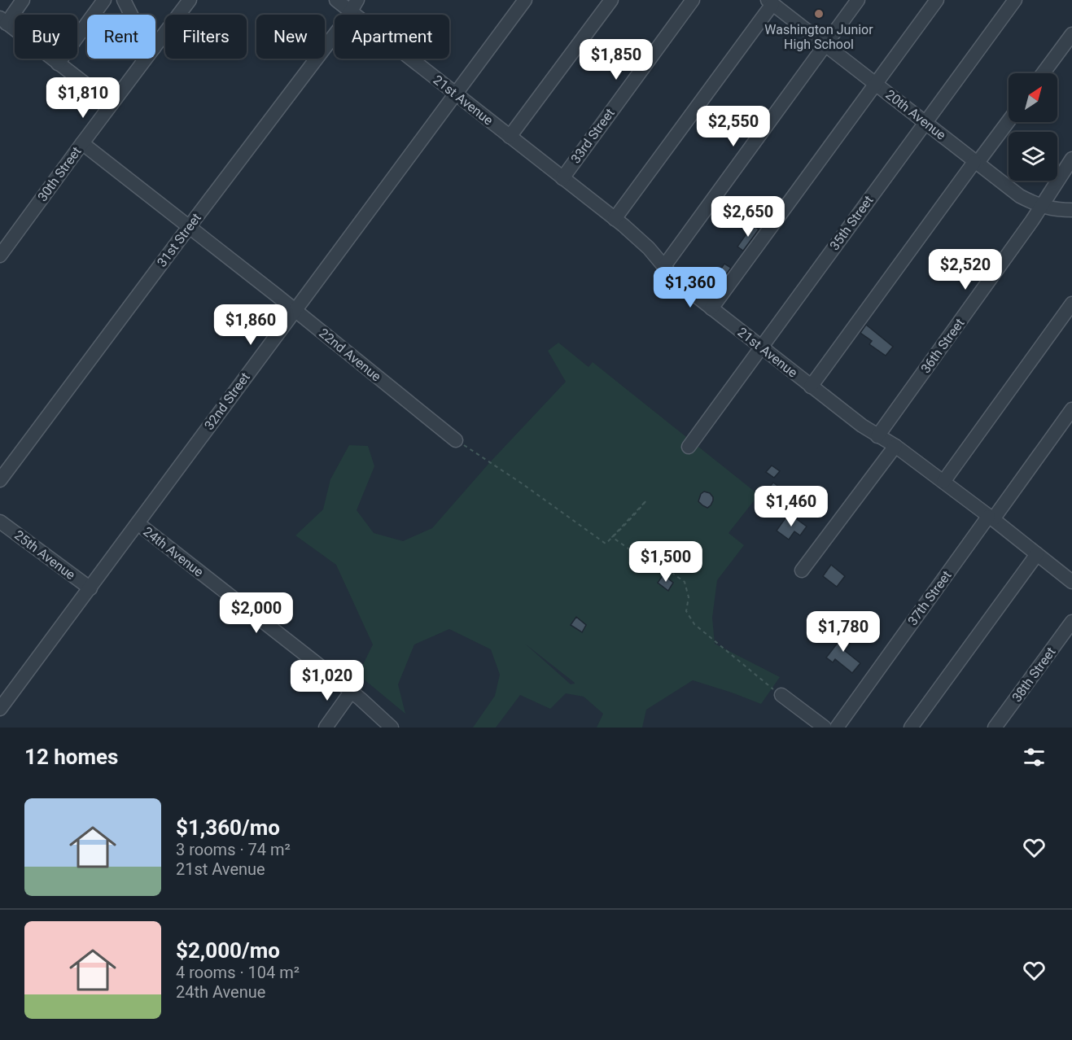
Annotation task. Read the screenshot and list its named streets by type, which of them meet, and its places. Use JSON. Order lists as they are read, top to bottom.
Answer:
{
  "streets": {
    "street": [
      "21st Avenue",
      "20th Avenue",
      "33rd Street",
      "30th Street",
      "35th Street",
      "31st Street",
      "36th Street",
      "22nd Avenue",
      "32nd Street",
      "24th Avenue",
      "25th Avenue",
      "37th Street",
      "38th Street"
    ]
  },
  "crossings": [
    ["21st Avenue", "33rd Street"],
    ["21st Avenue", "35th Street"],
    ["21st Avenue", "31st Street"],
    ["21st Avenue", "36th Street"],
    ["21st Avenue", "32nd Street"],
    ["21st Avenue", "37th Street"],
    ["20th Avenue", "35th Street"],
    ["20th Avenue", "36th Street"],
    ["30th Street", "22nd Avenue"],
    ["31st Street", "22nd Avenue"],
    ["22nd Avenue", "32nd Street"],
    ["32nd Street", "24th Avenue"],
    ["32nd Street", "25th Avenue"]
  ],
  "places": ["Washington Junior High School"],
  "north": "top right",
  "page": {
    "chip": [
      "Buy",
      "Rent",
      "Filters",
      "New",
      "Apartment"
    ],
    "price": [
      "$1,850",
      "$1,810",
      "$2,550",
      "$2,650",
      "$2,520",
      "$1,360",
      "$1,860",
      "$1,460",
      "$1,500",
      "$2,000",
      "$1,780",
      "$1,020"
    ],
    "heading": "12 homes",
    "list": [
      {
        "name": "$1,360/mo",
        "note": "3 rooms · 74 m² · 21st Avenue"
      },
      {
        "name": "$2,000/mo",
        "note": "4 rooms · 104 m² · 24th Avenue"
      }
    ]
  }
}
